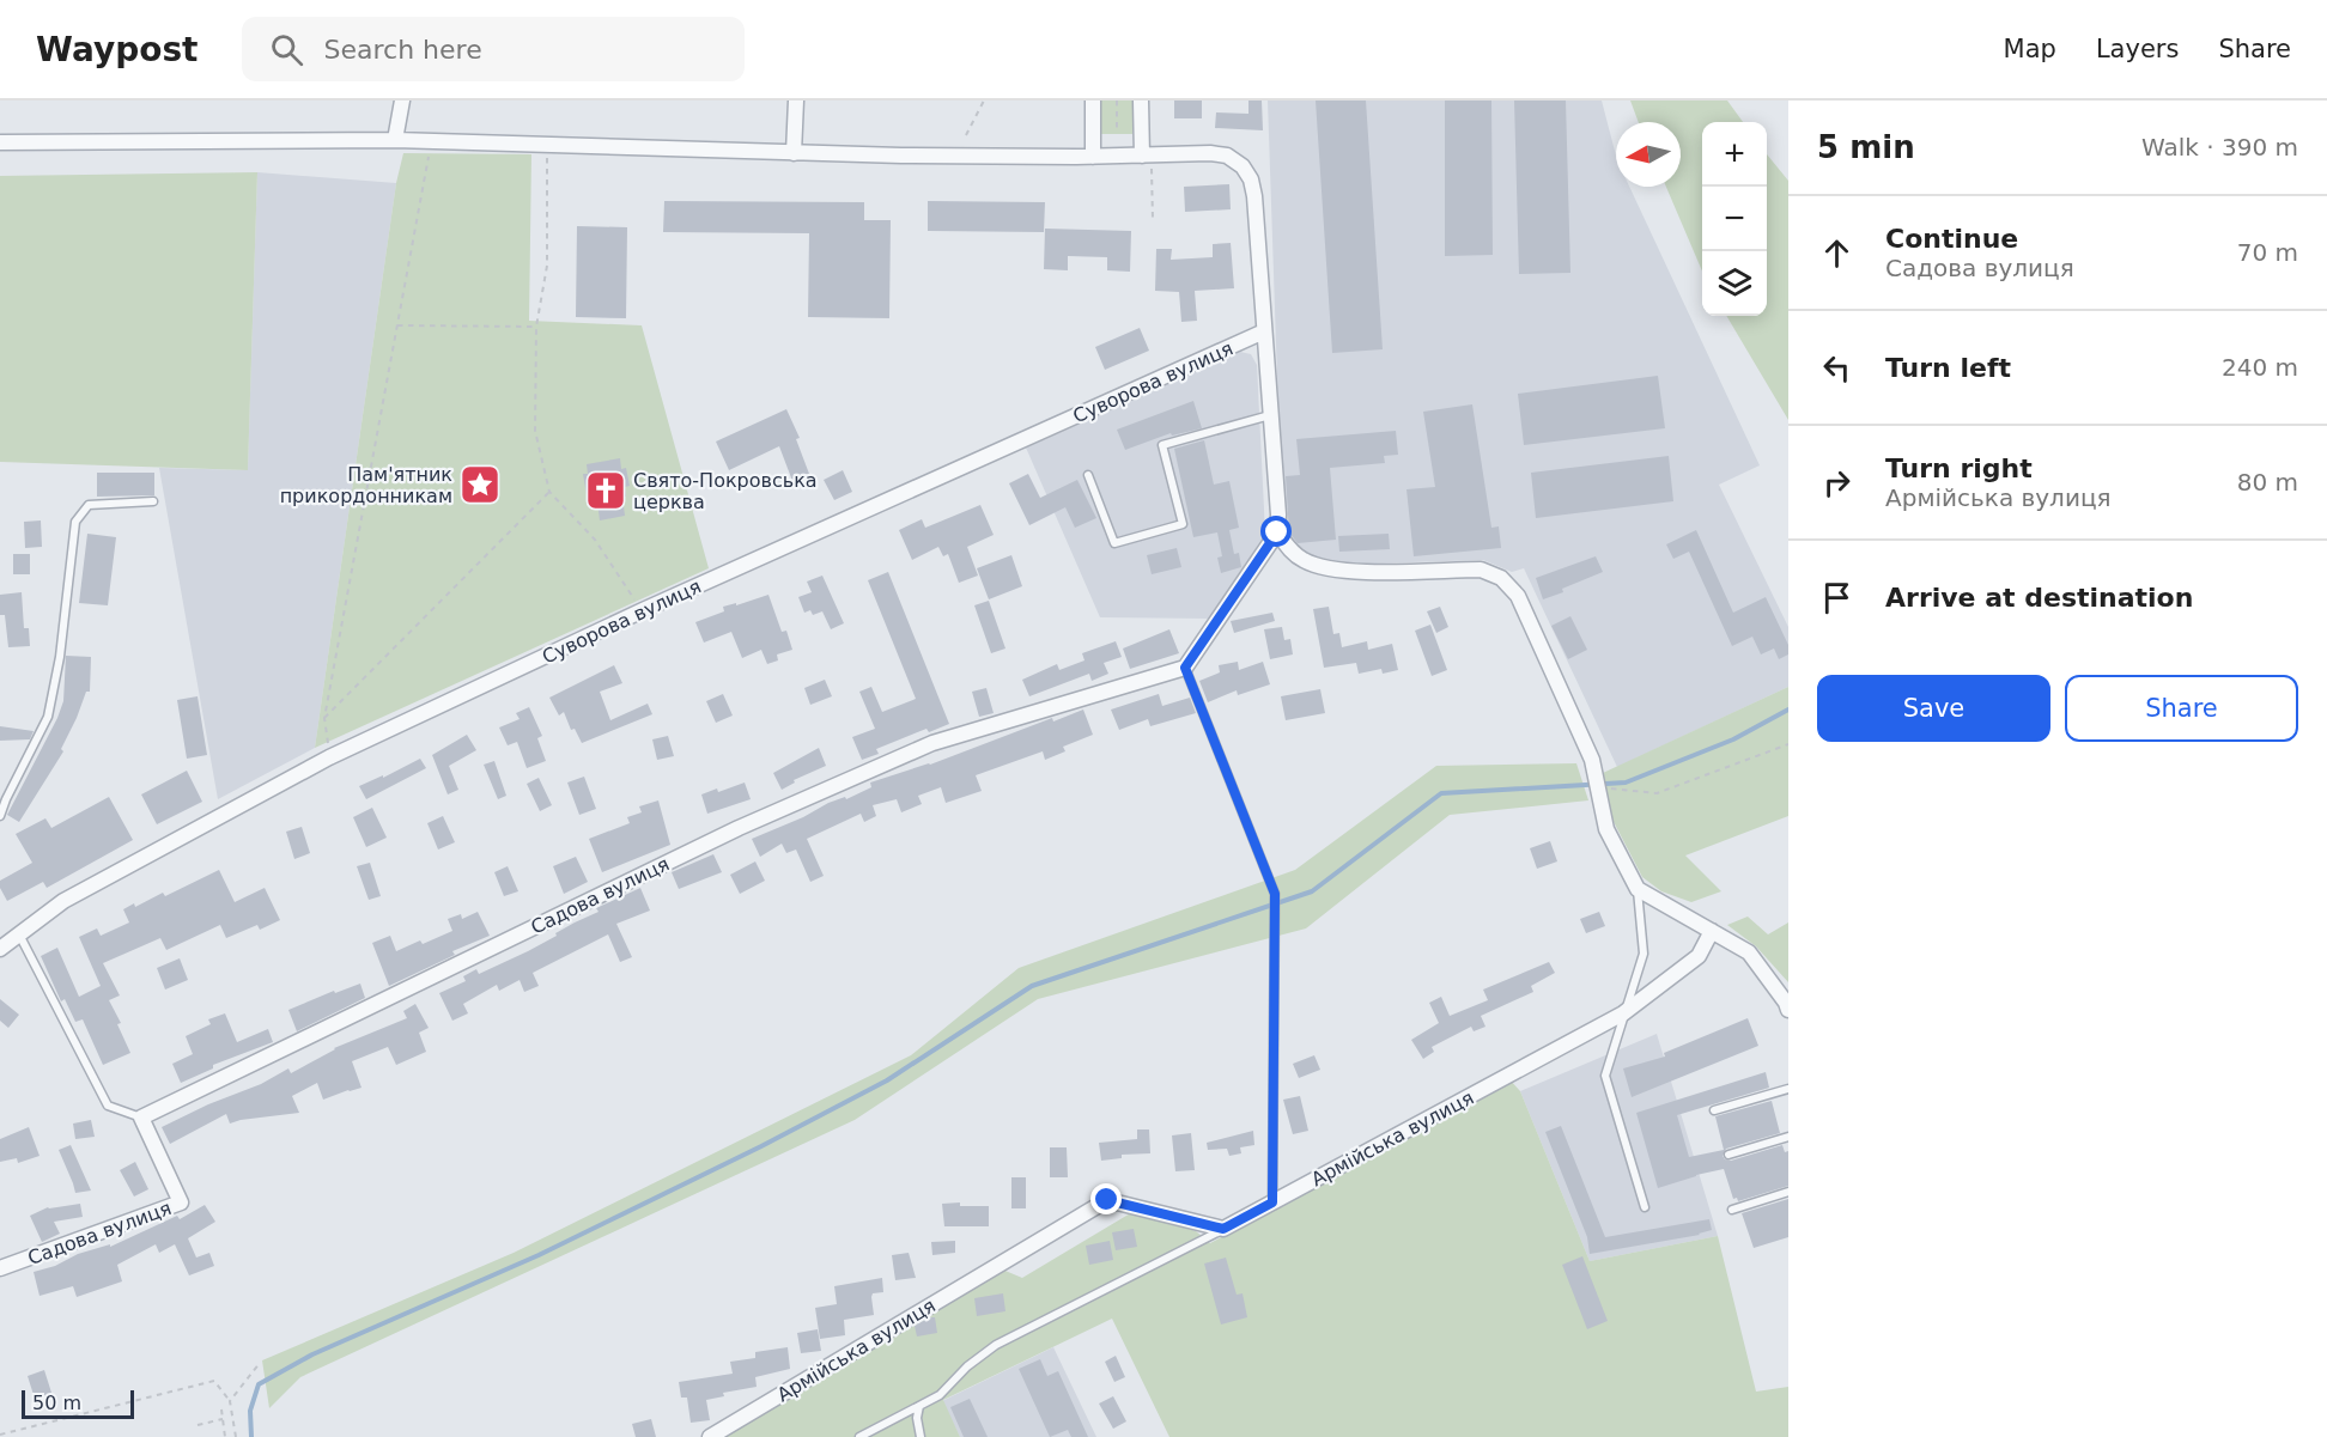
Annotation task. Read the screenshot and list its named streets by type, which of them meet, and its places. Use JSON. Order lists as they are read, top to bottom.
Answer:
{
  "streets": {
    "street": ["Суворова вулиця", "Садова вулиця", "Армійська вулиця"]
  },
  "places": {
    "place": ["Пам'ятник прикордонникам"],
    "church": ["Свято-Покровська церква"]
  },
  "scale_bar": "50 m",
  "north": "left",
  "page": {
    "header": "Waypost",
    "search": "Search here",
    "nav": ["Map", "Layers", "Share"],
    "heading": ["5 min", "Walk · 390 m"],
    "map_buttons": ["+", "−"],
    "list": [
      ["Continue", "Садова вулиця", "70 m"],
      ["Turn left", "240 m"],
      ["Turn right", "Армійська вулиця", "80 m"],
      "Arrive at destination"
    ],
    "buttons": ["Save", "Share"],
    "scale": "50 m"
  }
}
